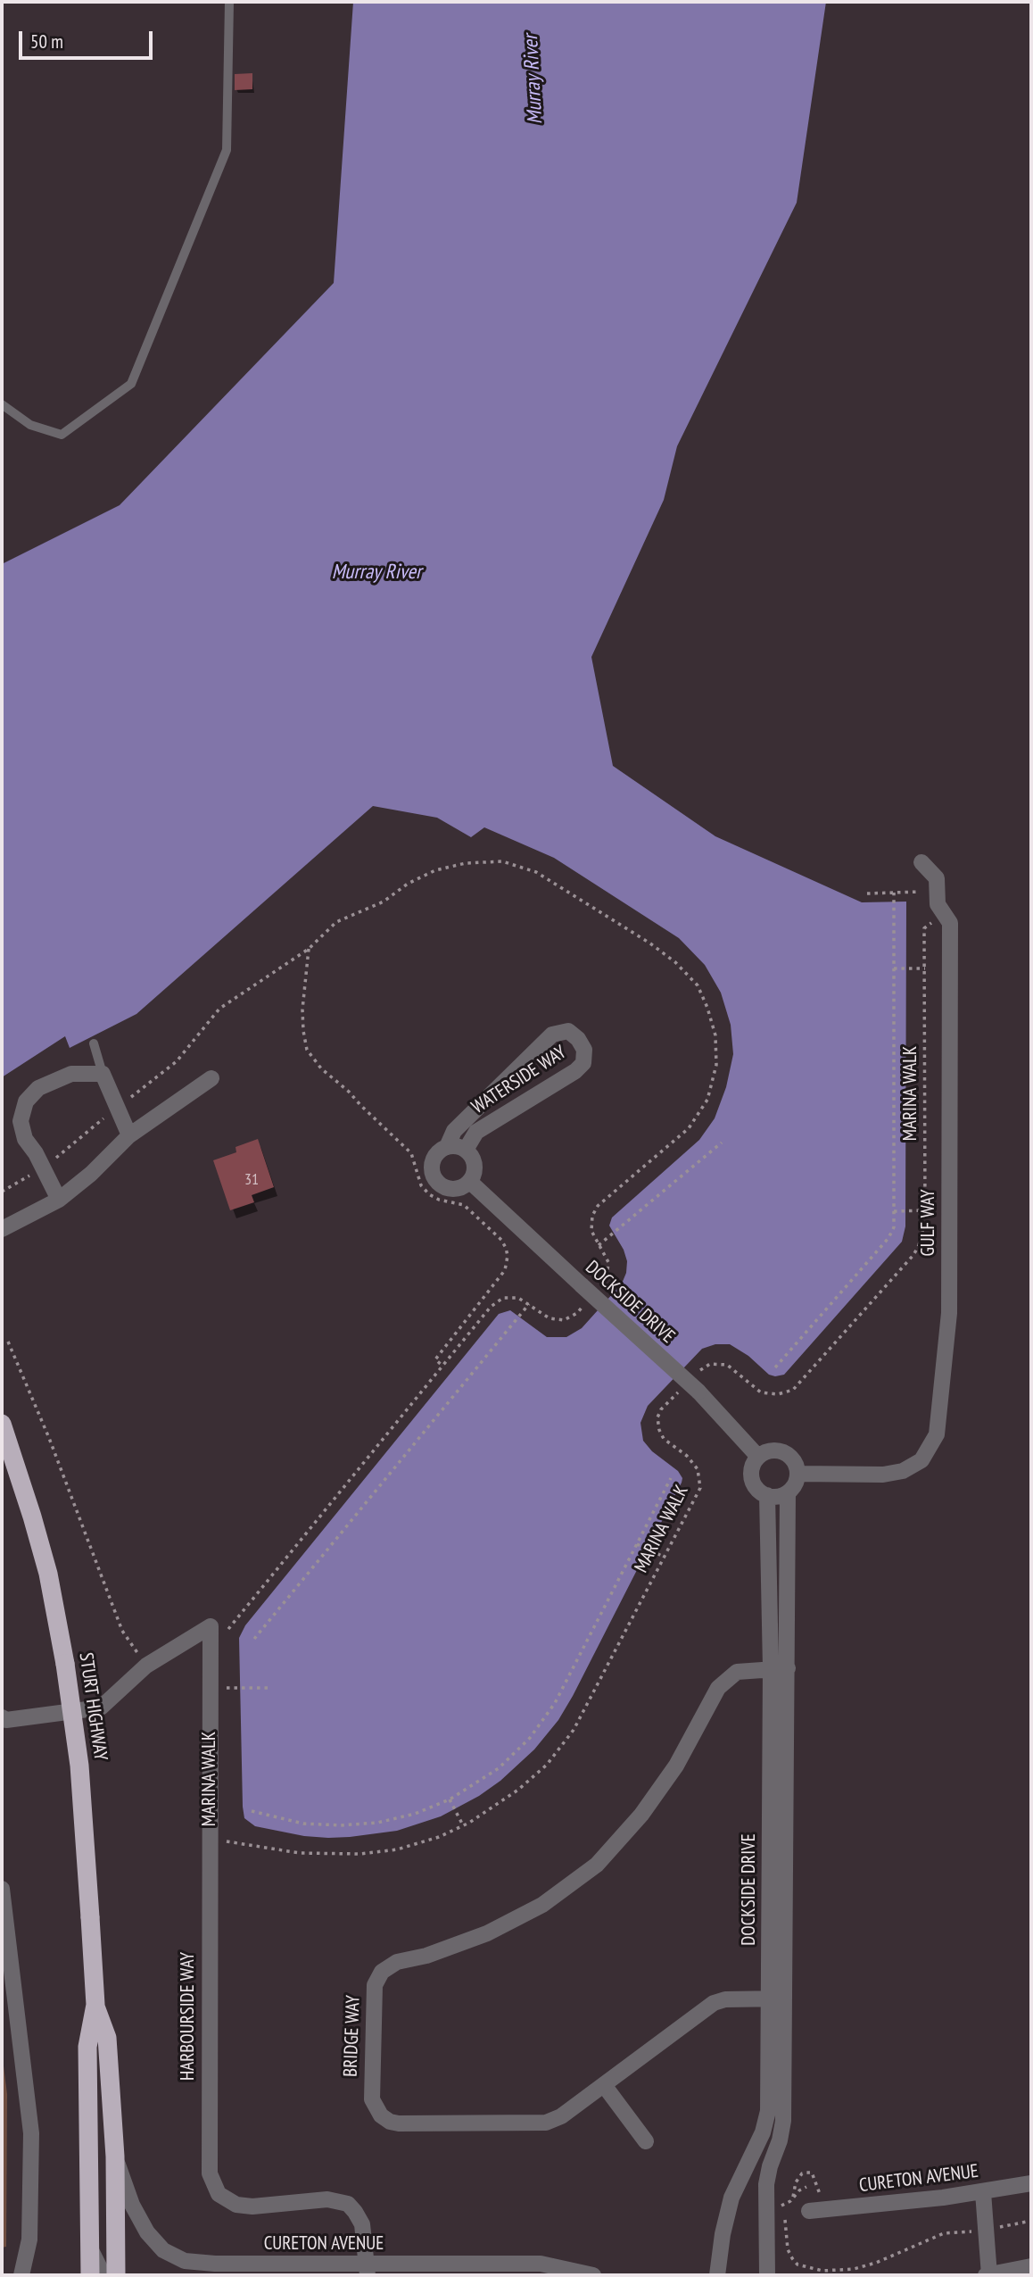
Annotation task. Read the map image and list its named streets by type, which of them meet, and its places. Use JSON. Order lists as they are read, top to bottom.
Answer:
{
  "streets": {
    "highway": ["STURT HIGHWAY"],
    "street": [
      "WATERSIDE WAY",
      "GULF WAY",
      "DOCKSIDE DRIVE",
      "HARBOURSIDE WAY",
      "BRIDGE WAY",
      "CURETON AVENUE"
    ],
    "path": ["MARINA WALK"]
  },
  "crossings": [
    ["WATERSIDE WAY", "DOCKSIDE DRIVE"],
    ["MARINA WALK", "GULF WAY"],
    ["MARINA WALK", "DOCKSIDE DRIVE"],
    ["GULF WAY", "DOCKSIDE DRIVE"],
    ["DOCKSIDE DRIVE", "BRIDGE WAY"],
    ["STURT HIGHWAY", "CURETON AVENUE"],
    ["HARBOURSIDE WAY", "CURETON AVENUE"]
  ],
  "water": ["Murray River"],
  "house_numbers": ["31"],
  "scale_bar": "50 m"
}
